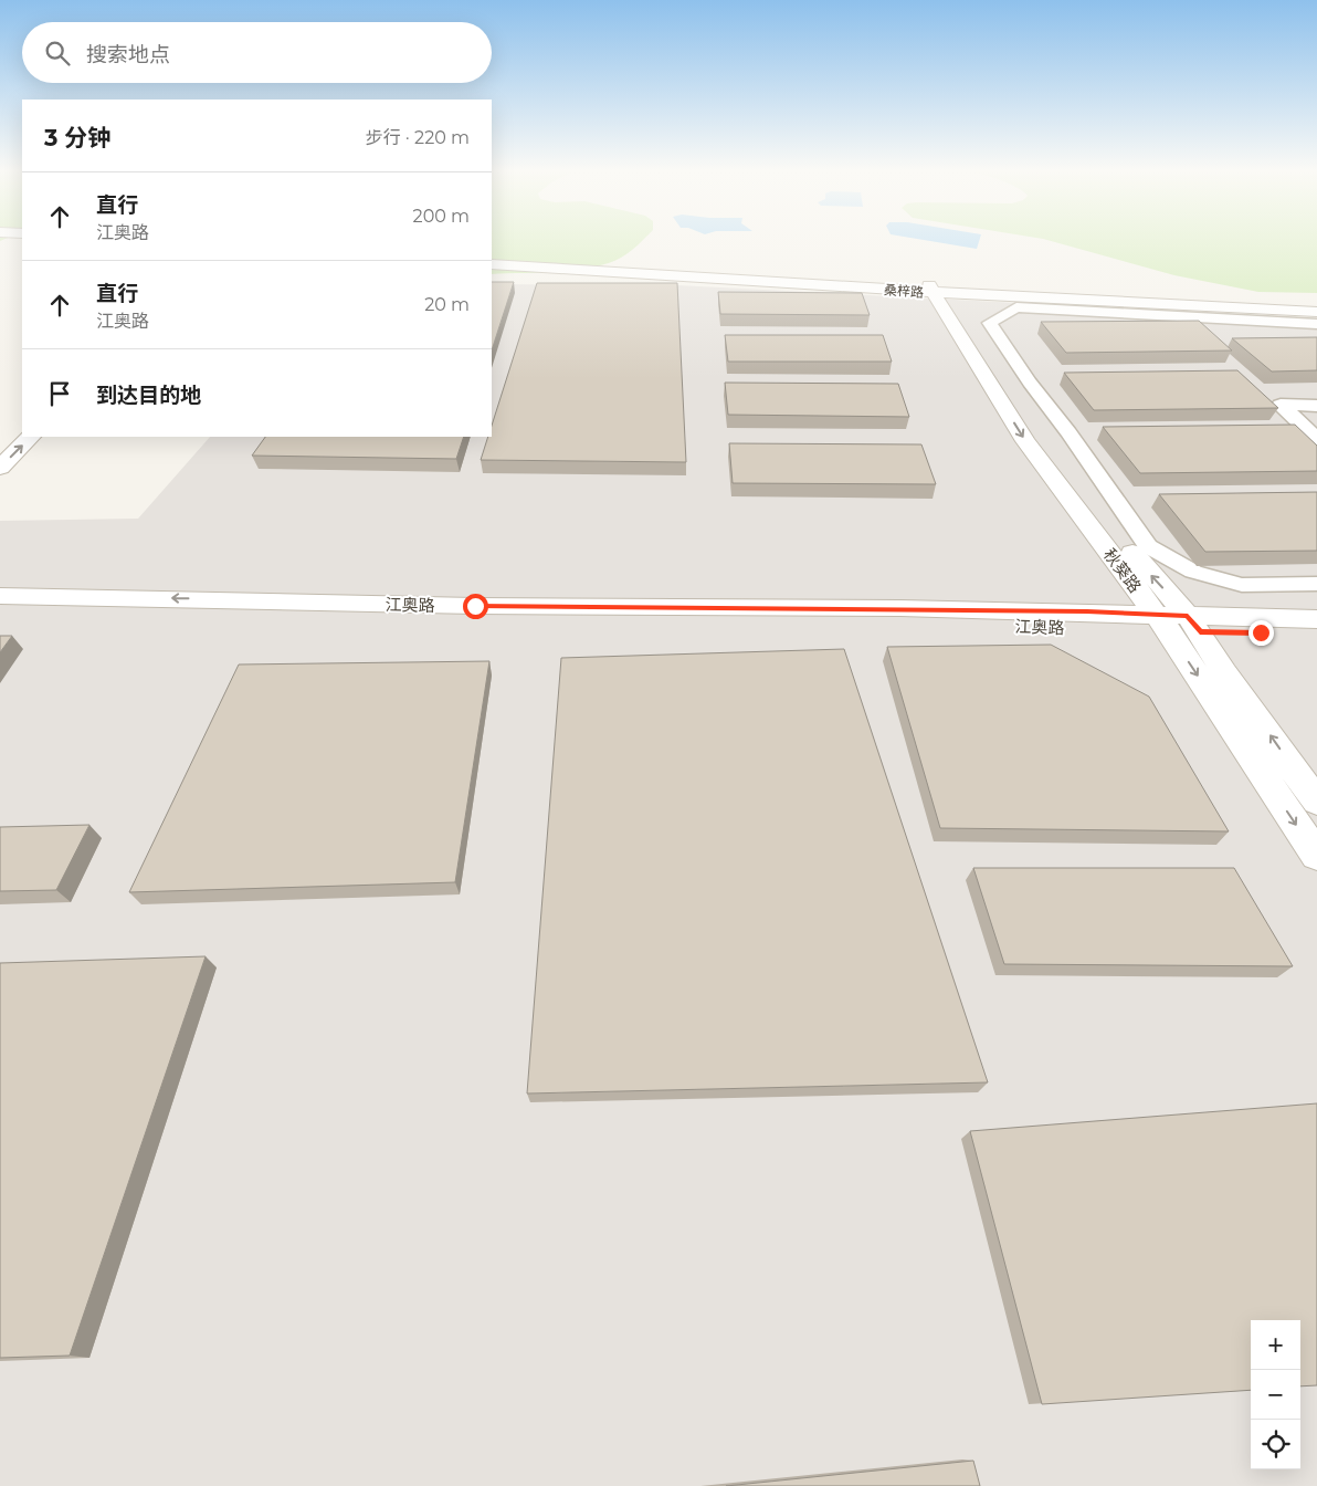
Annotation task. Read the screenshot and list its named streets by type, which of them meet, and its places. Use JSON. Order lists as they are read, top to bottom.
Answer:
{
  "streets": {
    "street": ["桑梓路", "秋葵路", "江奥路"]
  },
  "crossings": [
    ["桑梓路", "秋葵路"],
    ["秋葵路", "江奥路"]
  ],
  "page": {
    "search": "搜索地点",
    "heading": ["3 分钟", "步行 · 220 m"],
    "list": [
      ["直行", "江奥路", "200 m"],
      ["直行", "江奥路", "20 m"],
      "到达目的地"
    ],
    "map_buttons": ["+", "−"]
  }
}
